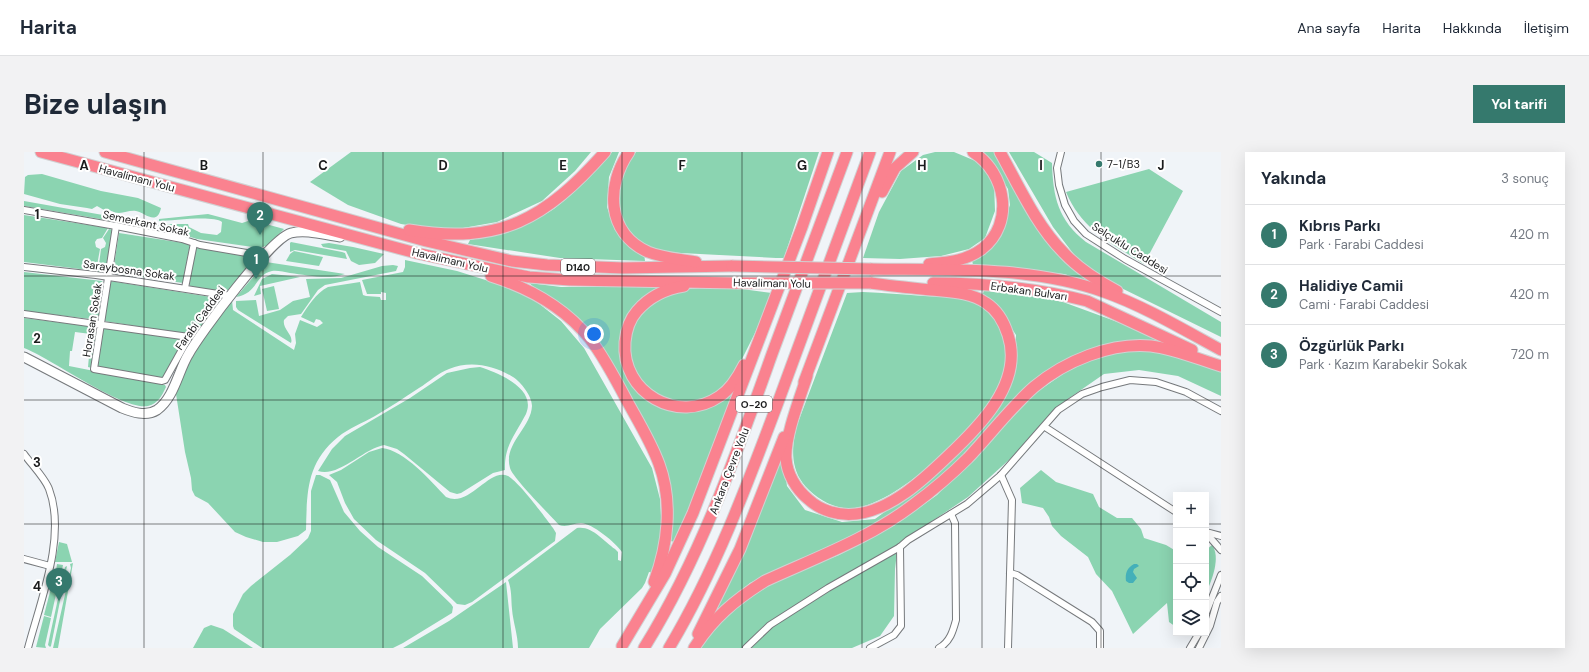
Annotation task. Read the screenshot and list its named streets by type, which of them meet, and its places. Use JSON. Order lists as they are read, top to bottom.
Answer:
{
  "streets": {
    "highway": [
      "Havalimanı Yolu",
      "D140",
      "Erbakan Bulvarı",
      "O-20",
      "Ankara Çevre Yolu"
    ],
    "street": [
      "Semerkant Sokak",
      "Selçuklu Caddesi",
      "Saraybosna Sokak",
      "Farabi Caddesi",
      "Horasan Sokak"
    ]
  },
  "crossings": [
    ["Havalimanı Yolu", "Erbakan Bulvarı"],
    ["Semerkant Sokak", "Farabi Caddesi"],
    ["Semerkant Sokak", "Horasan Sokak"],
    ["Saraybosna Sokak", "Farabi Caddesi"],
    ["Saraybosna Sokak", "Horasan Sokak"]
  ],
  "places": ["7-1/B3"],
  "page": {
    "header": "Harita",
    "nav": [
      "Ana sayfa",
      "Harita",
      "Hakkında",
      "İletişim"
    ],
    "buttons": "Yol tarifi",
    "title": "Bize ulaşın",
    "heading": ["Yakında", "3 sonuç"],
    "pins": ["2", "1", "3"],
    "list": [
      {
        "mark": "1",
        "name": "Kıbrıs Parkı",
        "note": "Park · Farabi Caddesi",
        "value": "420 m"
      },
      {
        "mark": "2",
        "name": "Halidiye Camii",
        "note": "Cami · Farabi Caddesi",
        "value": "420 m"
      },
      {
        "mark": "3",
        "name": "Özgürlük Parkı",
        "note": "Park · Kazım Karabekir Sokak",
        "value": "720 m"
      }
    ],
    "map_buttons": ["+", "−"]
  },
  "grid": {
    "columns": [
      "A",
      "B",
      "C",
      "D",
      "E",
      "F",
      "G",
      "H",
      "I",
      "J"
    ],
    "rows": [
      "1",
      "2",
      "3",
      "4"
    ]
  }
}
